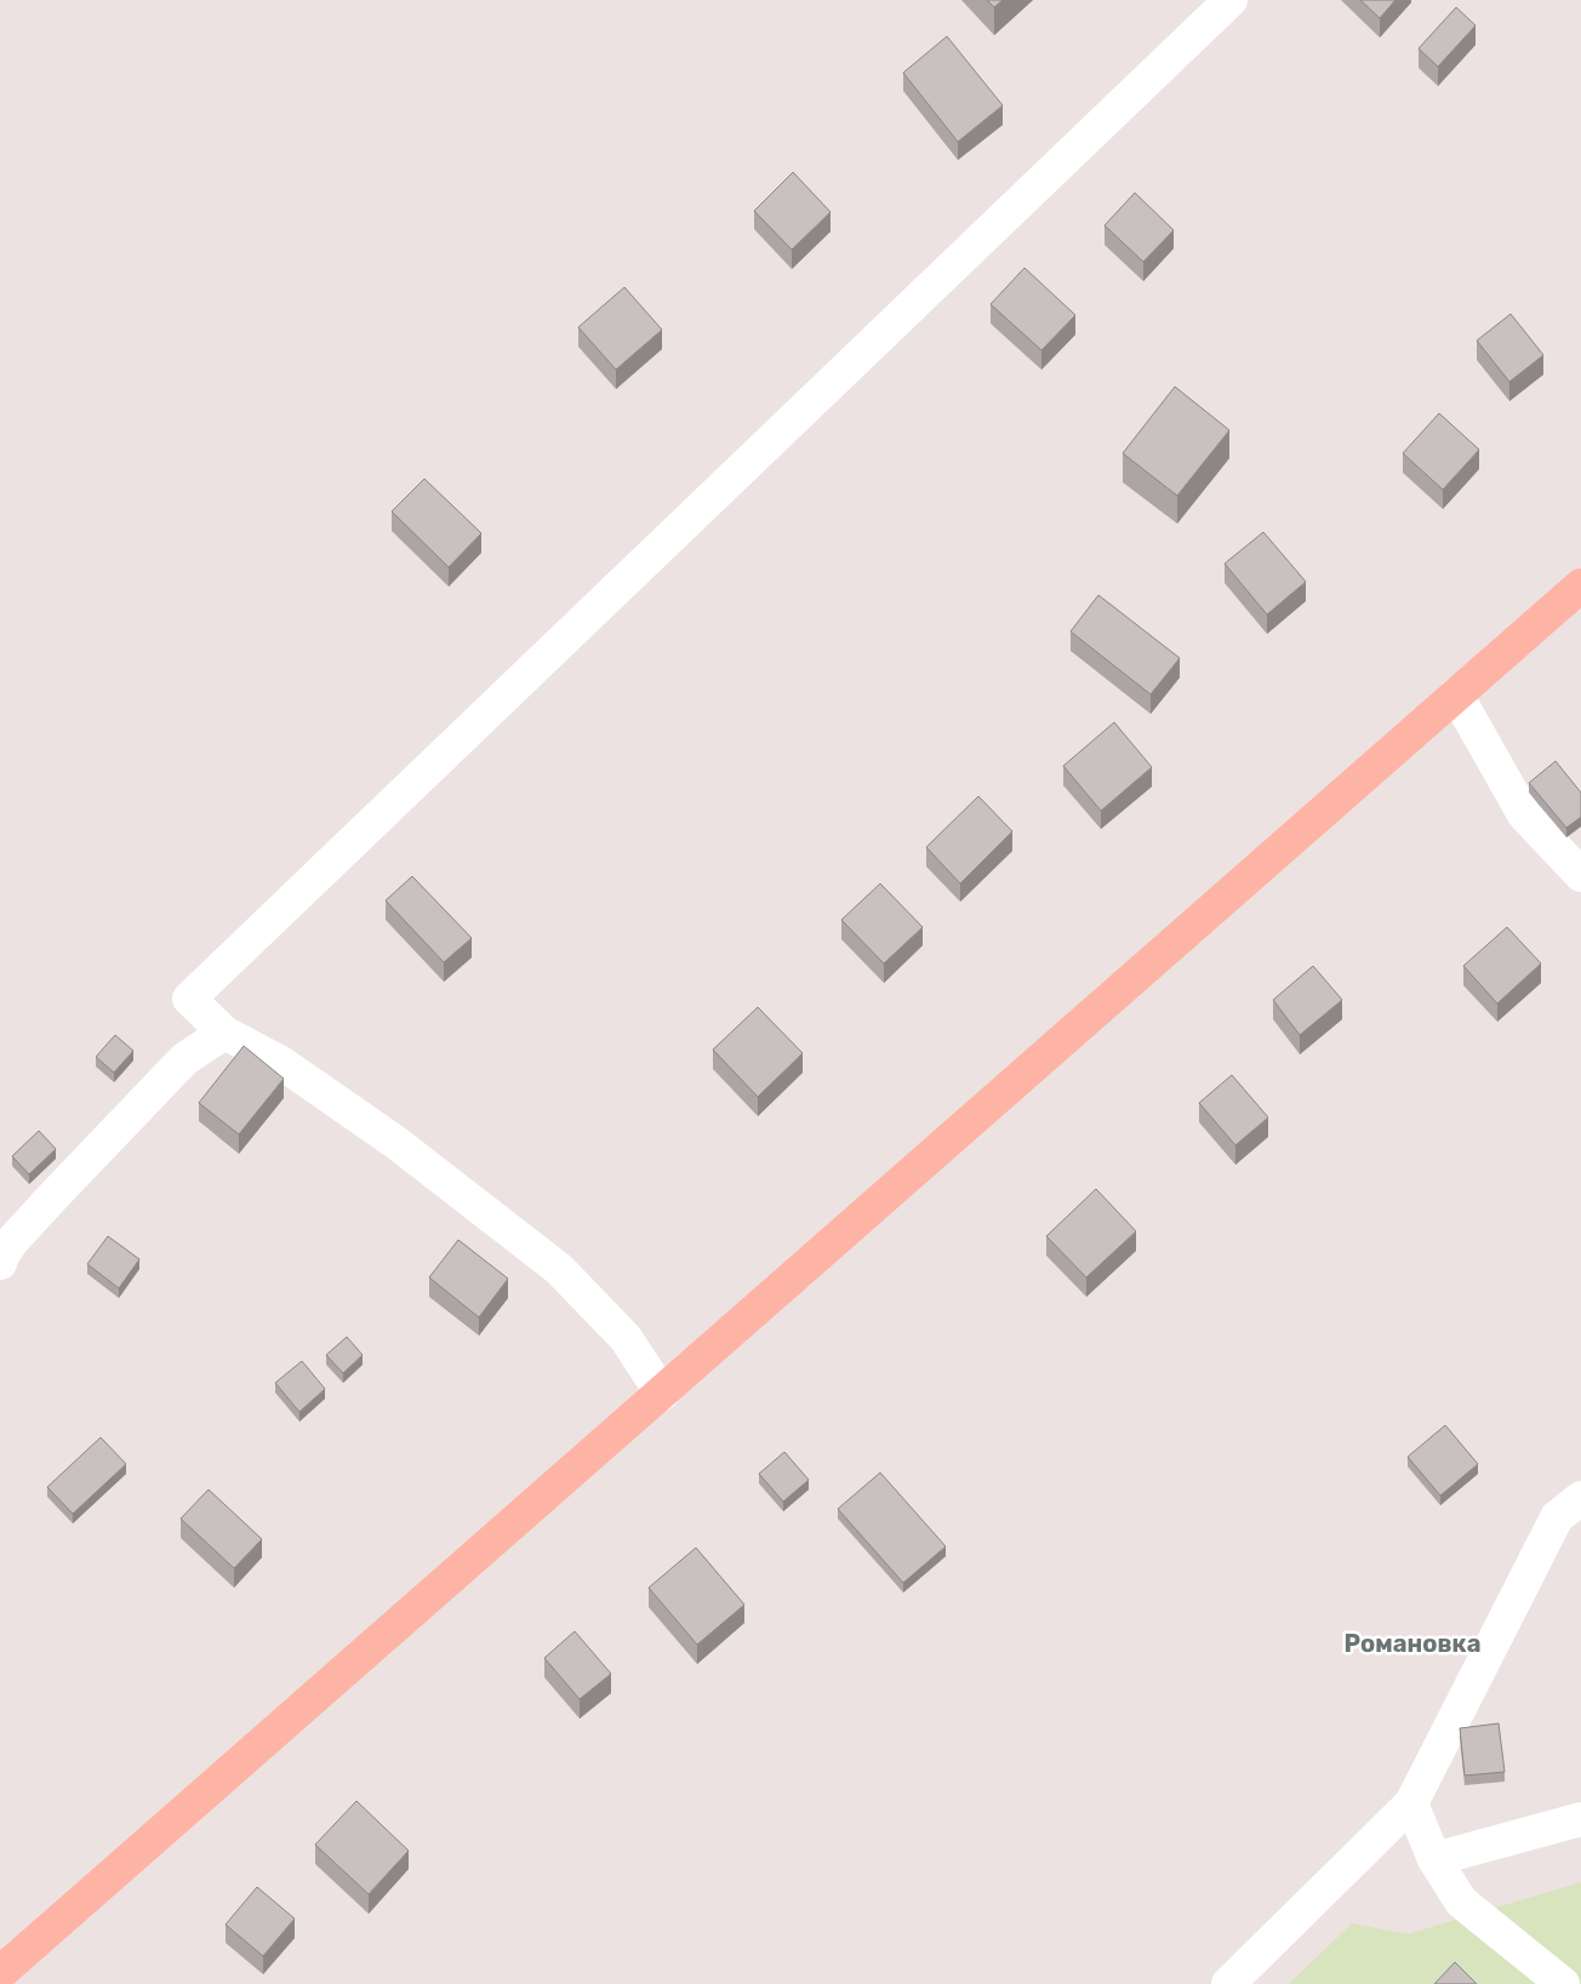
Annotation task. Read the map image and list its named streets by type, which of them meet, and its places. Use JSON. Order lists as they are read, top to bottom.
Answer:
{
  "districts": ["Романовка"]
}
